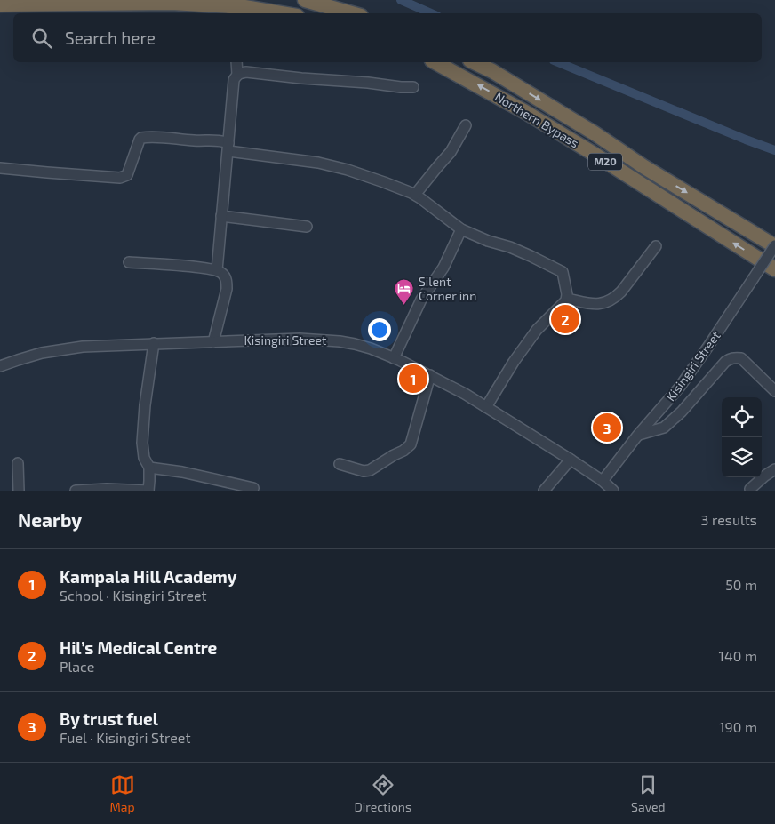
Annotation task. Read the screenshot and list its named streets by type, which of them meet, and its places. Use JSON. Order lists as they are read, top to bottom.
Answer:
{
  "streets": {
    "highway": ["Northern Bypass", "M20"],
    "street": ["Kisingiri Street"]
  },
  "crossings": [
    ["Northern Bypass", "Kisingiri Street"]
  ],
  "places": {
    "hotel": ["Silent Corner inn"]
  },
  "page": {
    "search": "Search here",
    "pins": ["2", "1", "3"],
    "heading": ["Nearby", "3 results"],
    "list": [
      {
        "mark": "1",
        "name": "Kampala Hill Academy",
        "note": "School · Kisingiri Street",
        "value": "50 m"
      },
      {
        "mark": "2",
        "name": "Hil’s Medical Centre",
        "note": "Place",
        "value": "140 m"
      },
      {
        "mark": "3",
        "name": "By trust fuel",
        "note": "Fuel · Kisingiri Street",
        "value": "190 m"
      }
    ],
    "nav": ["Map", "Directions", "Saved"]
  }
}
